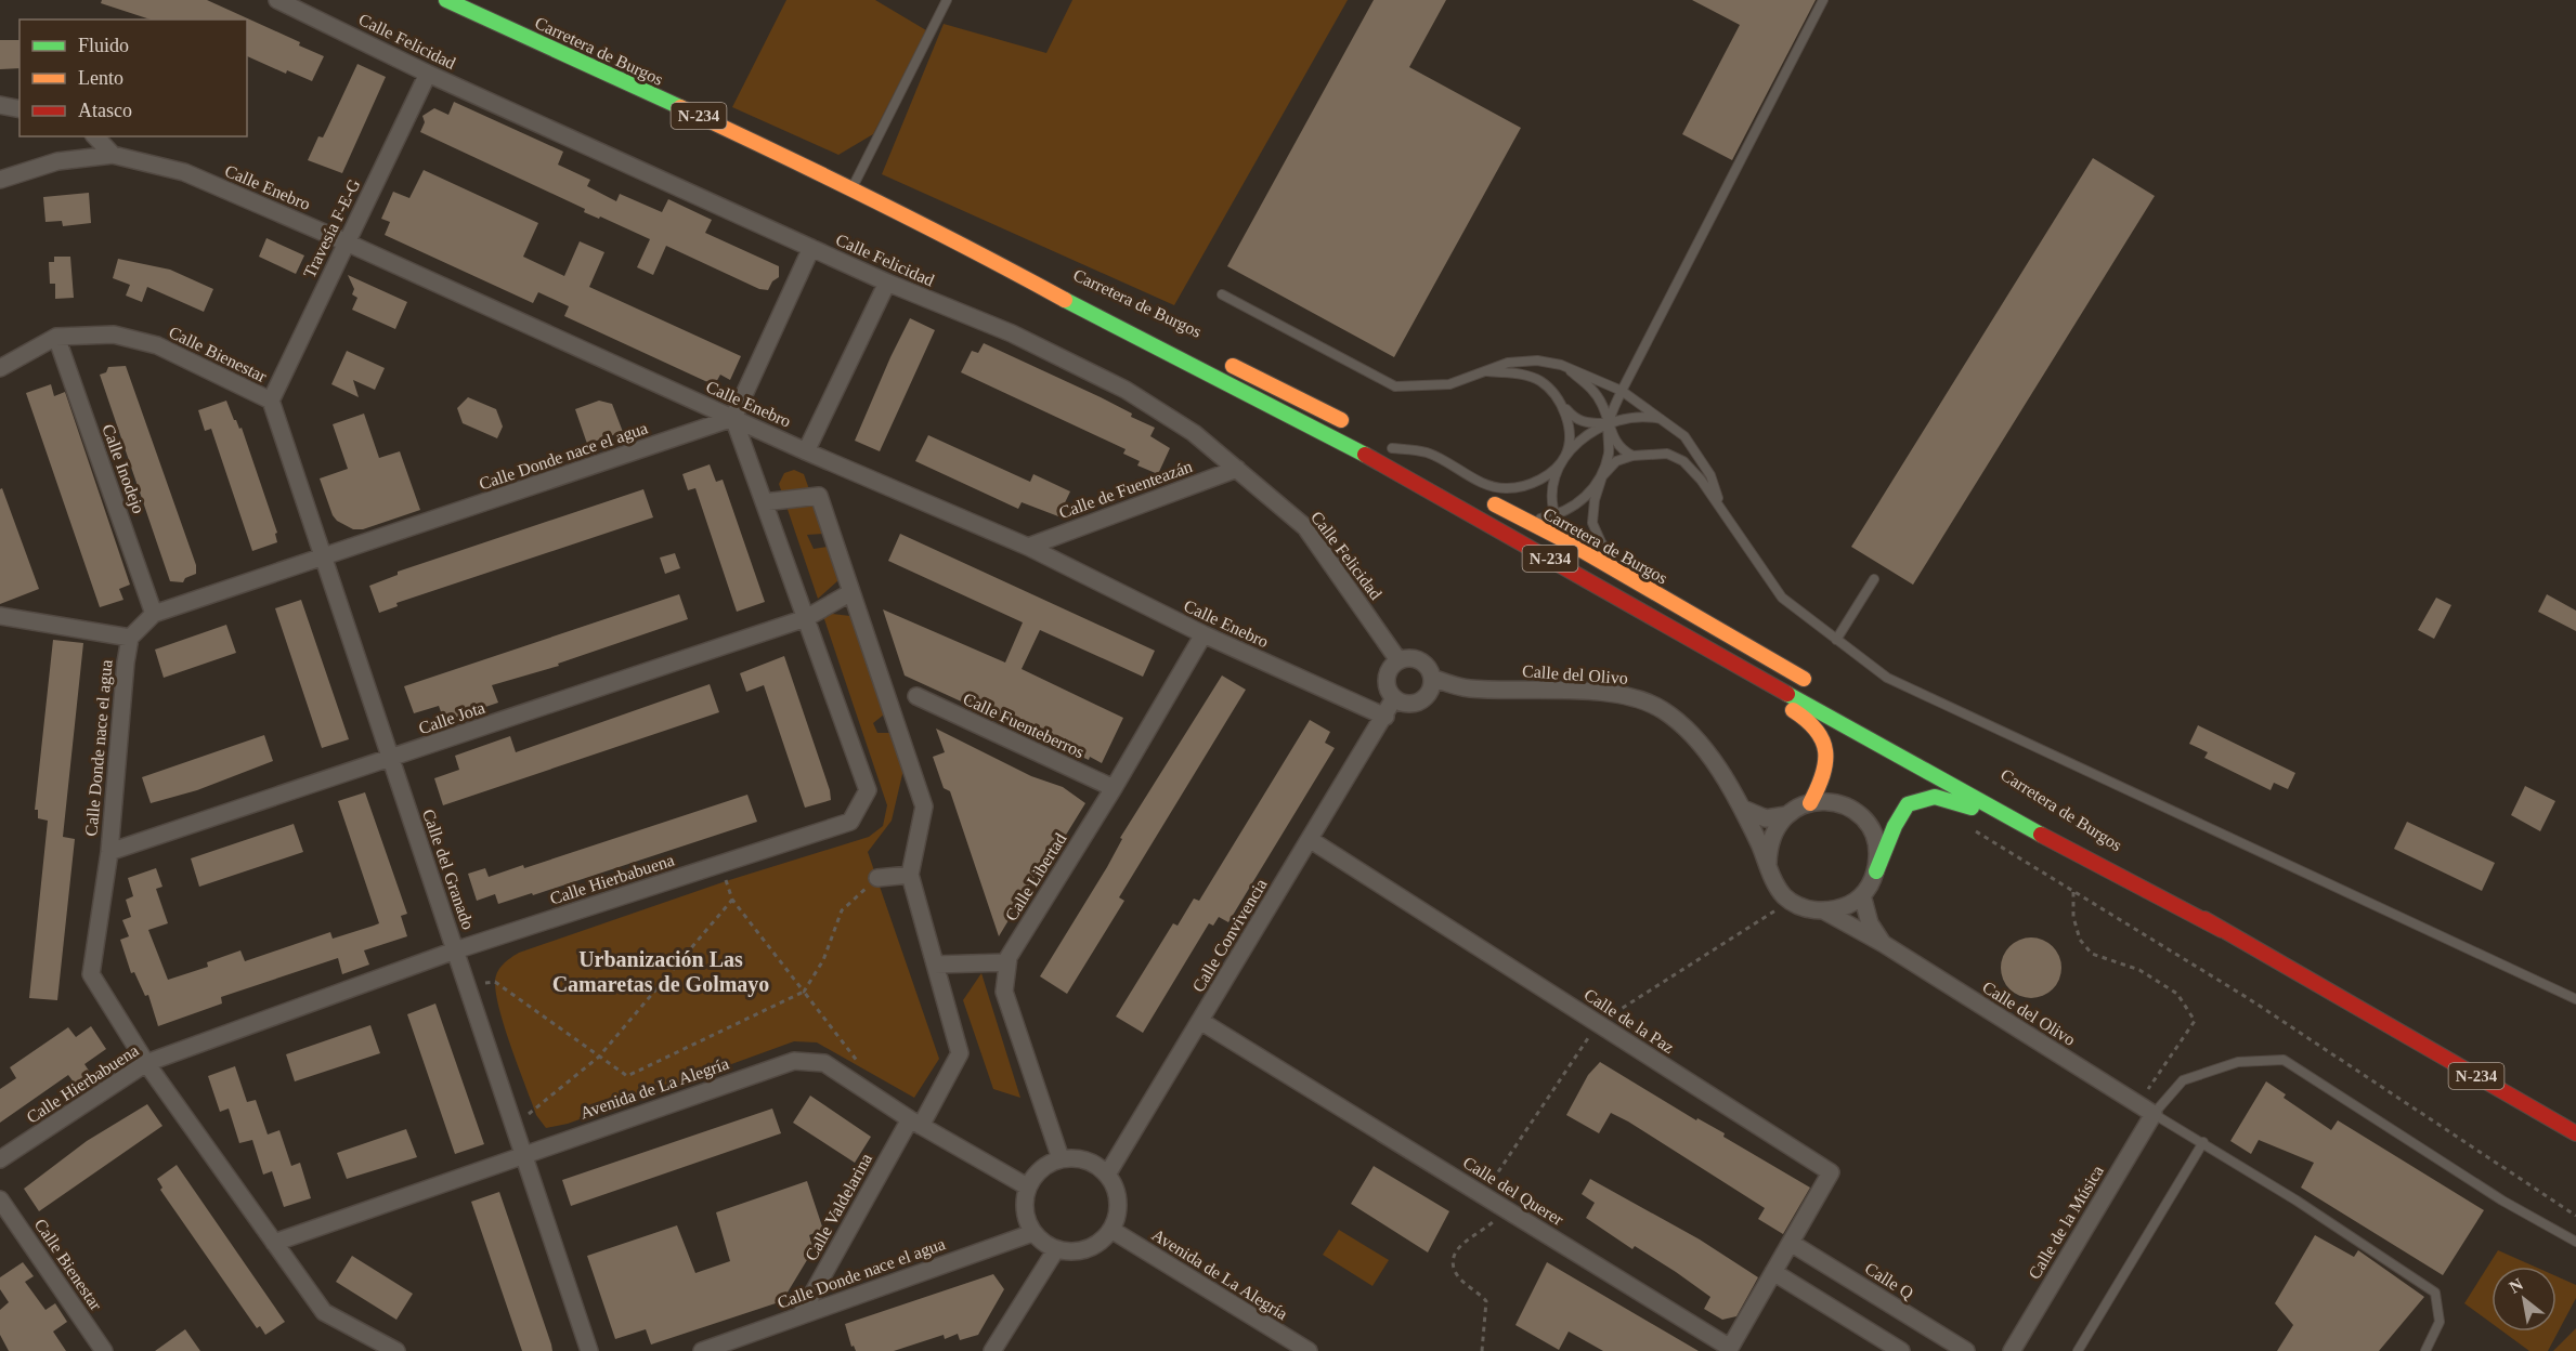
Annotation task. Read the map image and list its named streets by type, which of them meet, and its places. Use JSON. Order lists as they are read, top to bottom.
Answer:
{
  "streets": {
    "highway": ["Carretera de Burgos", "N-234"],
    "street": [
      "Calle Felicidad",
      "Calle Enebro",
      "Travesía F-E-G",
      "Calle Bienestar",
      "Calle Donde nace el agua",
      "Calle Inodejo",
      "Calle de Fuenteazán",
      "Calle del Olivo",
      "Calle Jota",
      "Calle Fuenteberros",
      "Calle del Granado",
      "Calle Libertad",
      "Calle Hierbabuena",
      "Calle Convivencia",
      "Calle de la Paz",
      "Avenida de La Alegría",
      "Calle del Querer",
      "Calle Valdelarina",
      "Calle de la Música",
      "Calle Q"
    ]
  },
  "crossings": [
    ["Calle Felicidad", "Travesía F-E-G"],
    ["Calle Felicidad", "Calle de Fuenteazán"],
    ["Calle Felicidad", "Calle del Olivo"],
    ["Calle Felicidad", "Calle Convivencia"],
    ["Calle Enebro", "Travesía F-E-G"],
    ["Calle Enebro", "Calle Donde nace el agua"],
    ["Calle Enebro", "Calle de Fuenteazán"],
    ["Calle Enebro", "Calle Libertad"],
    ["Calle Enebro", "Calle Hierbabuena"],
    ["Calle Enebro", "Calle Convivencia"],
    ["Travesía F-E-G", "Calle Bienestar"],
    ["Travesía F-E-G", "Calle del Granado"],
    ["Calle Bienestar", "Calle Inodejo"],
    ["Calle Bienestar", "Calle del Granado"],
    ["Calle Donde nace el agua", "Calle Inodejo"],
    ["Calle Donde nace el agua", "Calle Jota"],
    ["Calle Donde nace el agua", "Calle del Granado"],
    ["Calle Donde nace el agua", "Calle Libertad"],
    ["Calle Donde nace el agua", "Calle Hierbabuena"],
    ["Calle Donde nace el agua", "Calle Convivencia"],
    ["Calle Donde nace el agua", "Avenida de La Alegría"],
    ["Calle Donde nace el agua", "Calle Valdelarina"],
    ["Calle del Olivo", "Calle Convivencia"],
    ["Calle del Olivo", "Calle de la Música"],
    ["Calle Jota", "Calle del Granado"],
    ["Calle Jota", "Calle Hierbabuena"],
    ["Calle Fuenteberros", "Calle Libertad"],
    ["Calle del Granado", "Calle Hierbabuena"],
    ["Calle del Granado", "Avenida de La Alegría"],
    ["Calle Libertad", "Calle Convivencia"],
    ["Calle Libertad", "Avenida de La Alegría"],
    ["Calle Convivencia", "Calle de la Paz"],
    ["Calle Convivencia", "Avenida de La Alegría"],
    ["Calle Convivencia", "Calle del Querer"],
    ["Calle de la Paz", "Calle del Querer"],
    ["Calle de la Paz", "Calle Q"],
    ["Avenida de La Alegría", "Calle Valdelarina"]
  ],
  "districts": ["Urbanización Las Camaretas de Golmayo"],
  "legend": ["Fluido", "Lento", "Atasco"],
  "north": "top left"
}
